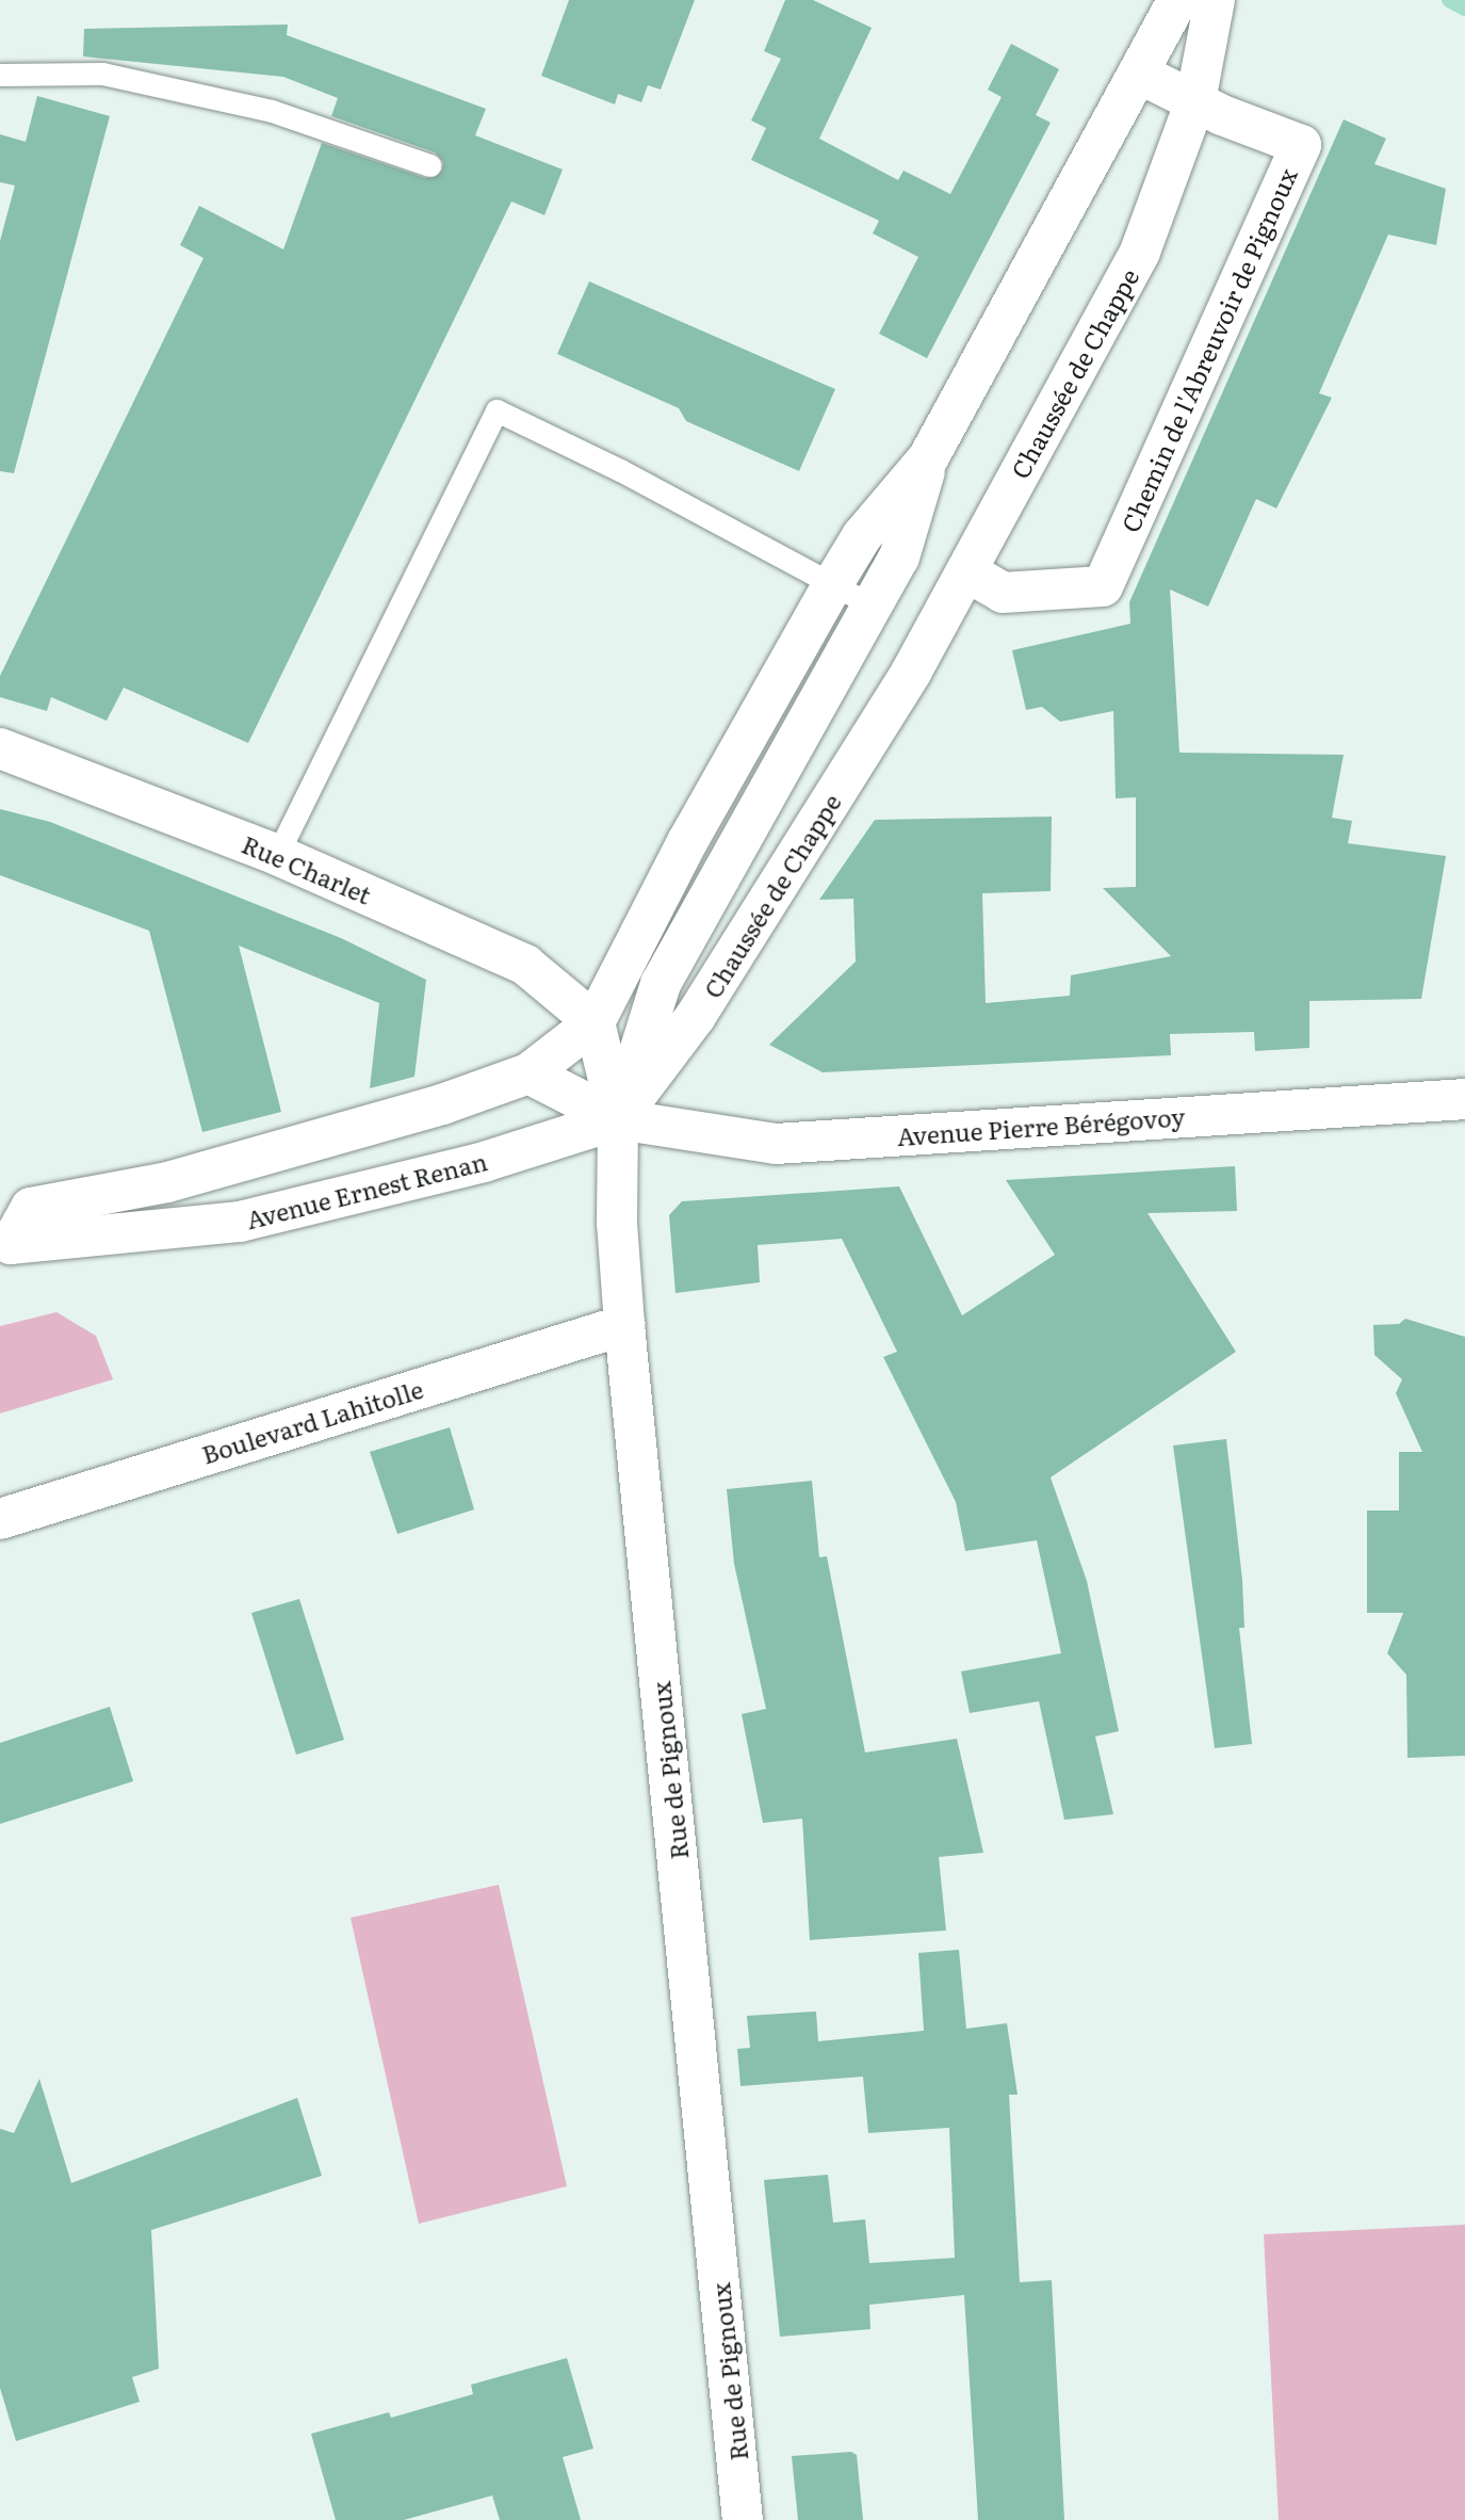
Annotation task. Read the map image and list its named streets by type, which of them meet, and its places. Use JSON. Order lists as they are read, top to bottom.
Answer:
{
  "streets": {
    "main road": [
      "Chemin de l'Abreuvoir de Pignoux",
      "Chaussée de Chappe",
      "Rue Charlet",
      "Avenue Pierre Bérégovoy",
      "Avenue Ernest Renan",
      "Boulevard Lahitolle",
      "Rue de Pignoux"
    ]
  },
  "crossings": [
    ["Chemin de l'Abreuvoir de Pignoux", "Chaussée de Chappe"],
    ["Chaussée de Chappe", "Rue Charlet"],
    ["Chaussée de Chappe", "Avenue Pierre Bérégovoy"],
    ["Chaussée de Chappe", "Avenue Ernest Renan"],
    ["Chaussée de Chappe", "Rue de Pignoux"],
    ["Rue Charlet", "Avenue Ernest Renan"],
    ["Rue Charlet", "Rue de Pignoux"],
    ["Avenue Pierre Bérégovoy", "Avenue Ernest Renan"],
    ["Avenue Pierre Bérégovoy", "Rue de Pignoux"],
    ["Avenue Ernest Renan", "Rue de Pignoux"],
    ["Boulevard Lahitolle", "Rue de Pignoux"]
  ]
}
